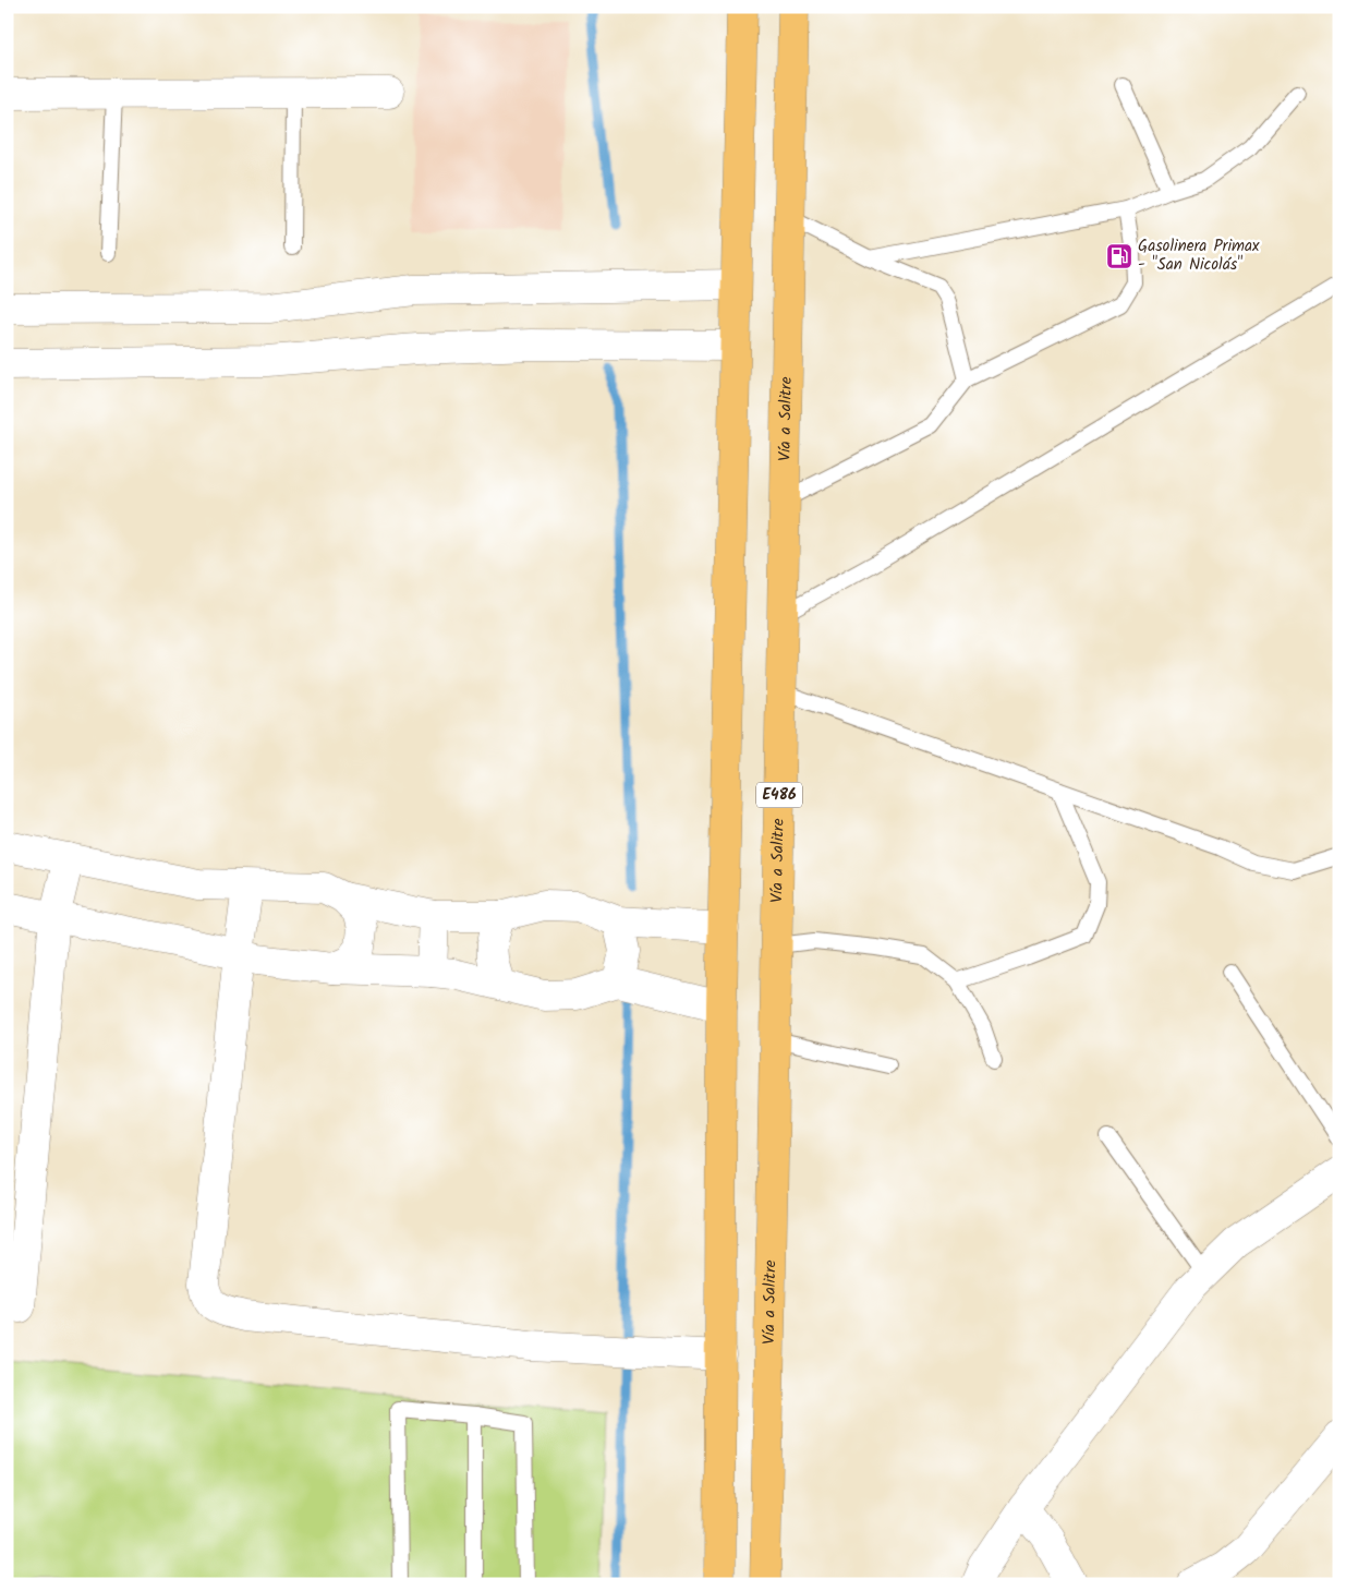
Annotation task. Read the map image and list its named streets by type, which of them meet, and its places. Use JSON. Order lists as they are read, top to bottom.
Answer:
{
  "streets": {
    "main road": ["Vía a Salitre", "E486"]
  },
  "places": {
    "fuel station": ["Gasolinera Primax - \"San Nicolás\""]
  }
}
